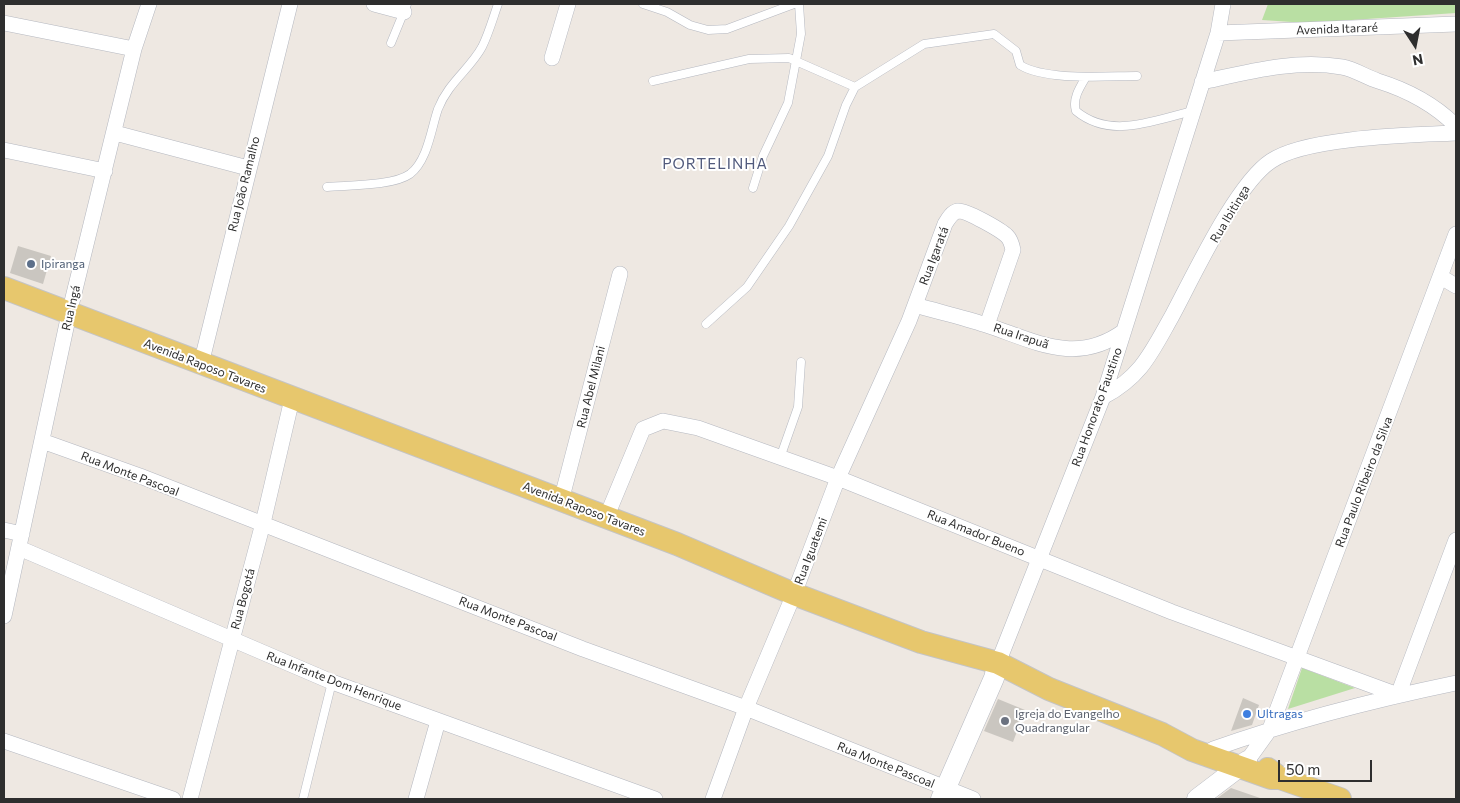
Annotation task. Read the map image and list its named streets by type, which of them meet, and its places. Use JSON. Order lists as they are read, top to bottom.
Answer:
{
  "streets": {
    "main road": ["Avenida Raposo Tavares"],
    "street": [
      "Avenida Itararé",
      "Rua João Ramalho",
      "Rua Ibitinga",
      "Rua Igaratá",
      "Rua Ingá",
      "Rua Irapuã",
      "Rua Abel Milani",
      "Rua Honorato Faustino",
      "Rua Monte Pascoal",
      "Rua Paulo Ribeiro da Silva",
      "Rua Amador Bueno",
      "Rua Iguatemi",
      "Rua Bogotá",
      "Rua Infante Dom Henrique"
    ]
  },
  "crossings": [
    ["Avenida Itararé", "Rua Honorato Faustino"],
    ["Rua João Ramalho", "Avenida Raposo Tavares"],
    ["Rua Ibitinga", "Rua Honorato Faustino"],
    ["Rua Igaratá", "Rua Irapuã"],
    ["Rua Igaratá", "Rua Iguatemi"],
    ["Rua Ingá", "Avenida Raposo Tavares"],
    ["Rua Ingá", "Rua Monte Pascoal"],
    ["Rua Ingá", "Rua Infante Dom Henrique"],
    ["Rua Irapuã", "Rua Honorato Faustino"],
    ["Rua Irapuã", "Rua Iguatemi"],
    ["Avenida Raposo Tavares", "Rua Abel Milani"],
    ["Avenida Raposo Tavares", "Rua Honorato Faustino"],
    ["Avenida Raposo Tavares", "Rua Amador Bueno"],
    ["Avenida Raposo Tavares", "Rua Iguatemi"],
    ["Avenida Raposo Tavares", "Rua Bogotá"],
    ["Rua Honorato Faustino", "Rua Monte Pascoal"],
    ["Rua Honorato Faustino", "Rua Amador Bueno"],
    ["Rua Monte Pascoal", "Rua Iguatemi"],
    ["Rua Monte Pascoal", "Rua Bogotá"],
    ["Rua Paulo Ribeiro da Silva", "Rua Amador Bueno"],
    ["Rua Amador Bueno", "Rua Iguatemi"],
    ["Rua Bogotá", "Rua Infante Dom Henrique"]
  ],
  "districts": ["PORTELINHA"],
  "places": ["Ipiranga", "Ultragas", "Igreja do Evangelho Quadrangular"],
  "scale_bar": "50 m",
  "north": "bottom"
}
